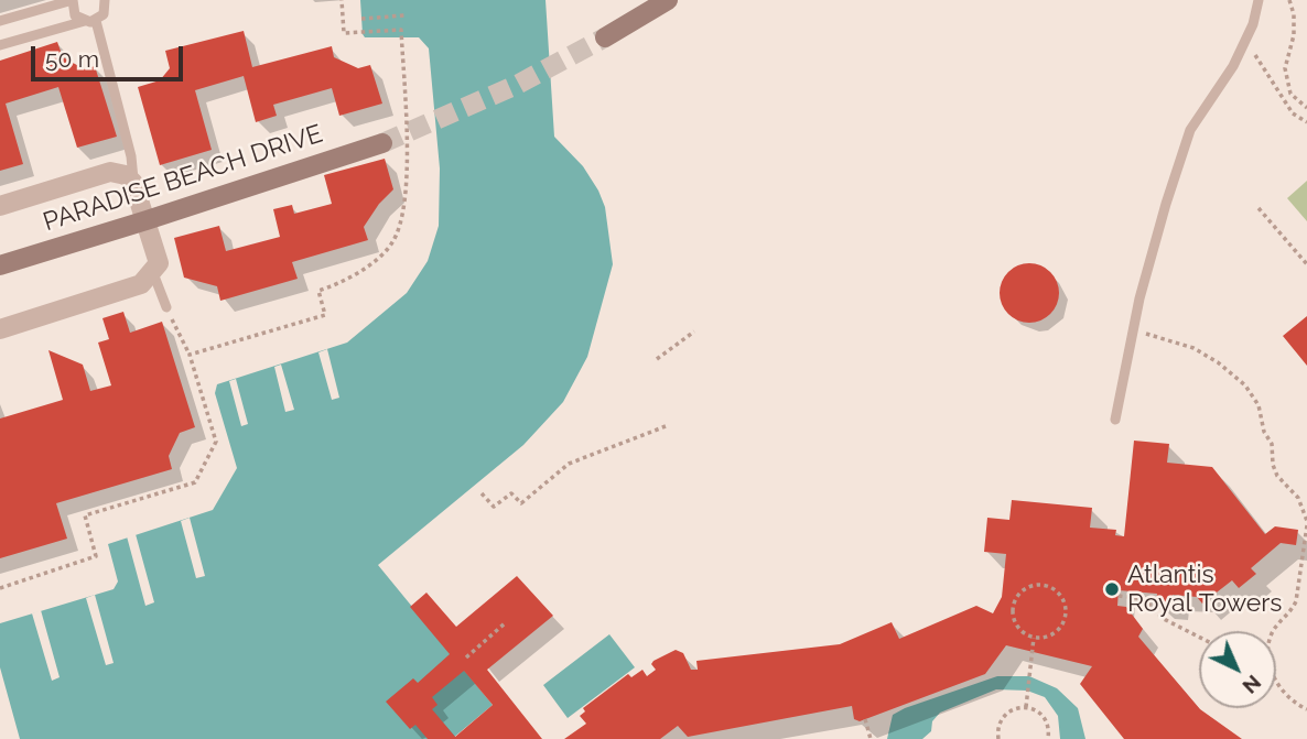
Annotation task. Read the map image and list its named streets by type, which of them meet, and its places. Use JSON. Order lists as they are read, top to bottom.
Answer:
{
  "streets": {
    "street": ["PARADISE BEACH DRIVE"]
  },
  "places": ["Atlantis Royal Towers"],
  "scale_bar": "50 m",
  "north": "bottom right"
}
